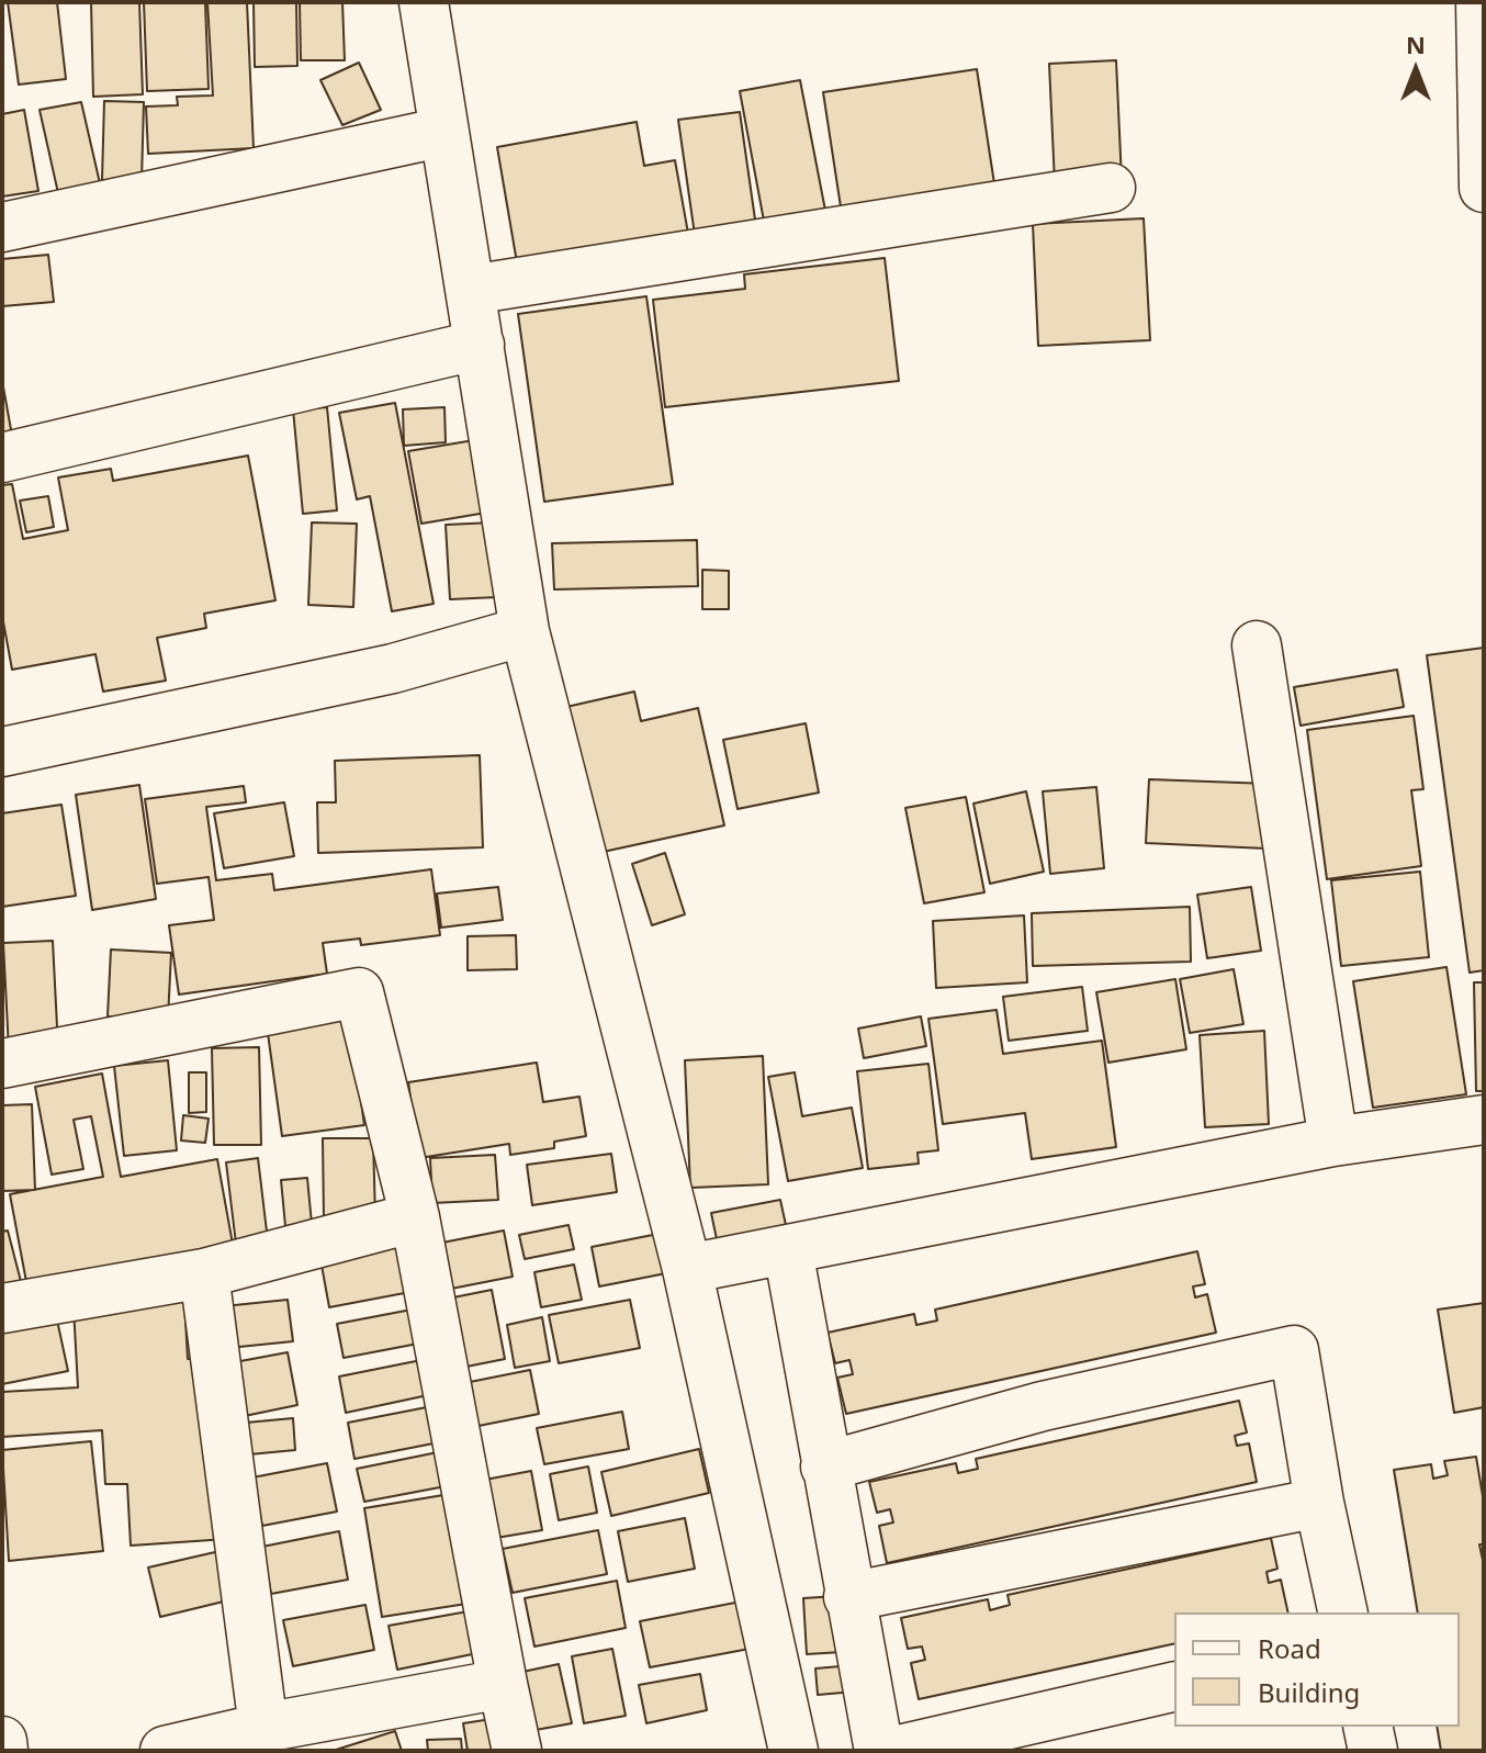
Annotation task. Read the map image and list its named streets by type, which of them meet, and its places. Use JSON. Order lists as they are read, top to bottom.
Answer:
{
  "legend": ["Road", "Building"],
  "north": "top"
}
